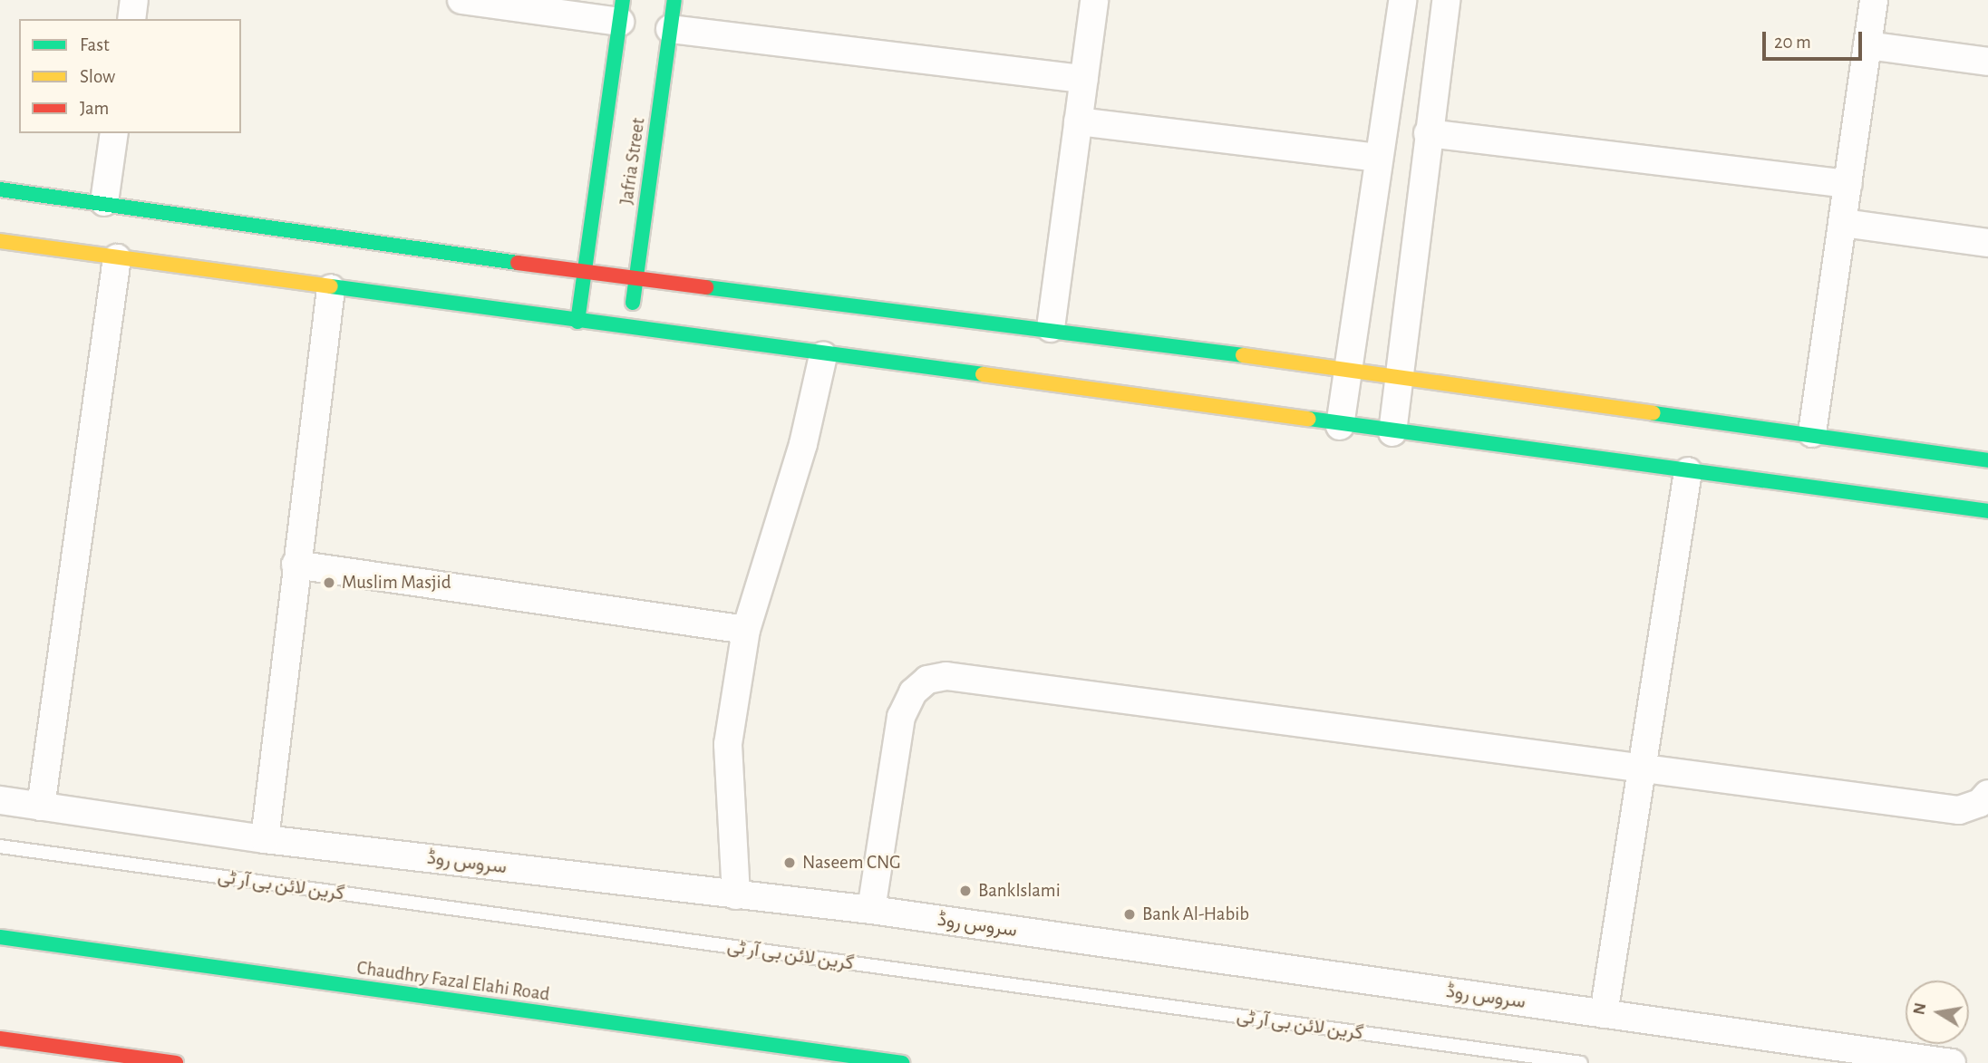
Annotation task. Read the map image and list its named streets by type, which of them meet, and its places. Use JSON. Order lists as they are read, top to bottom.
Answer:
{
  "streets": {
    "street": ["Jafria Street", "سروس روڈ", "Chaudhry Fazal Elahi Road"],
    "lane": ["گرین لائن بی آر ٹی"]
  },
  "places": [
    "Muslim Masjid",
    "Naseem CNG",
    "BankIslami",
    "Bank Al-Habib"
  ],
  "legend": ["Fast", "Slow", "Jam"],
  "scale_bar": "20 m",
  "north": "left"
}
